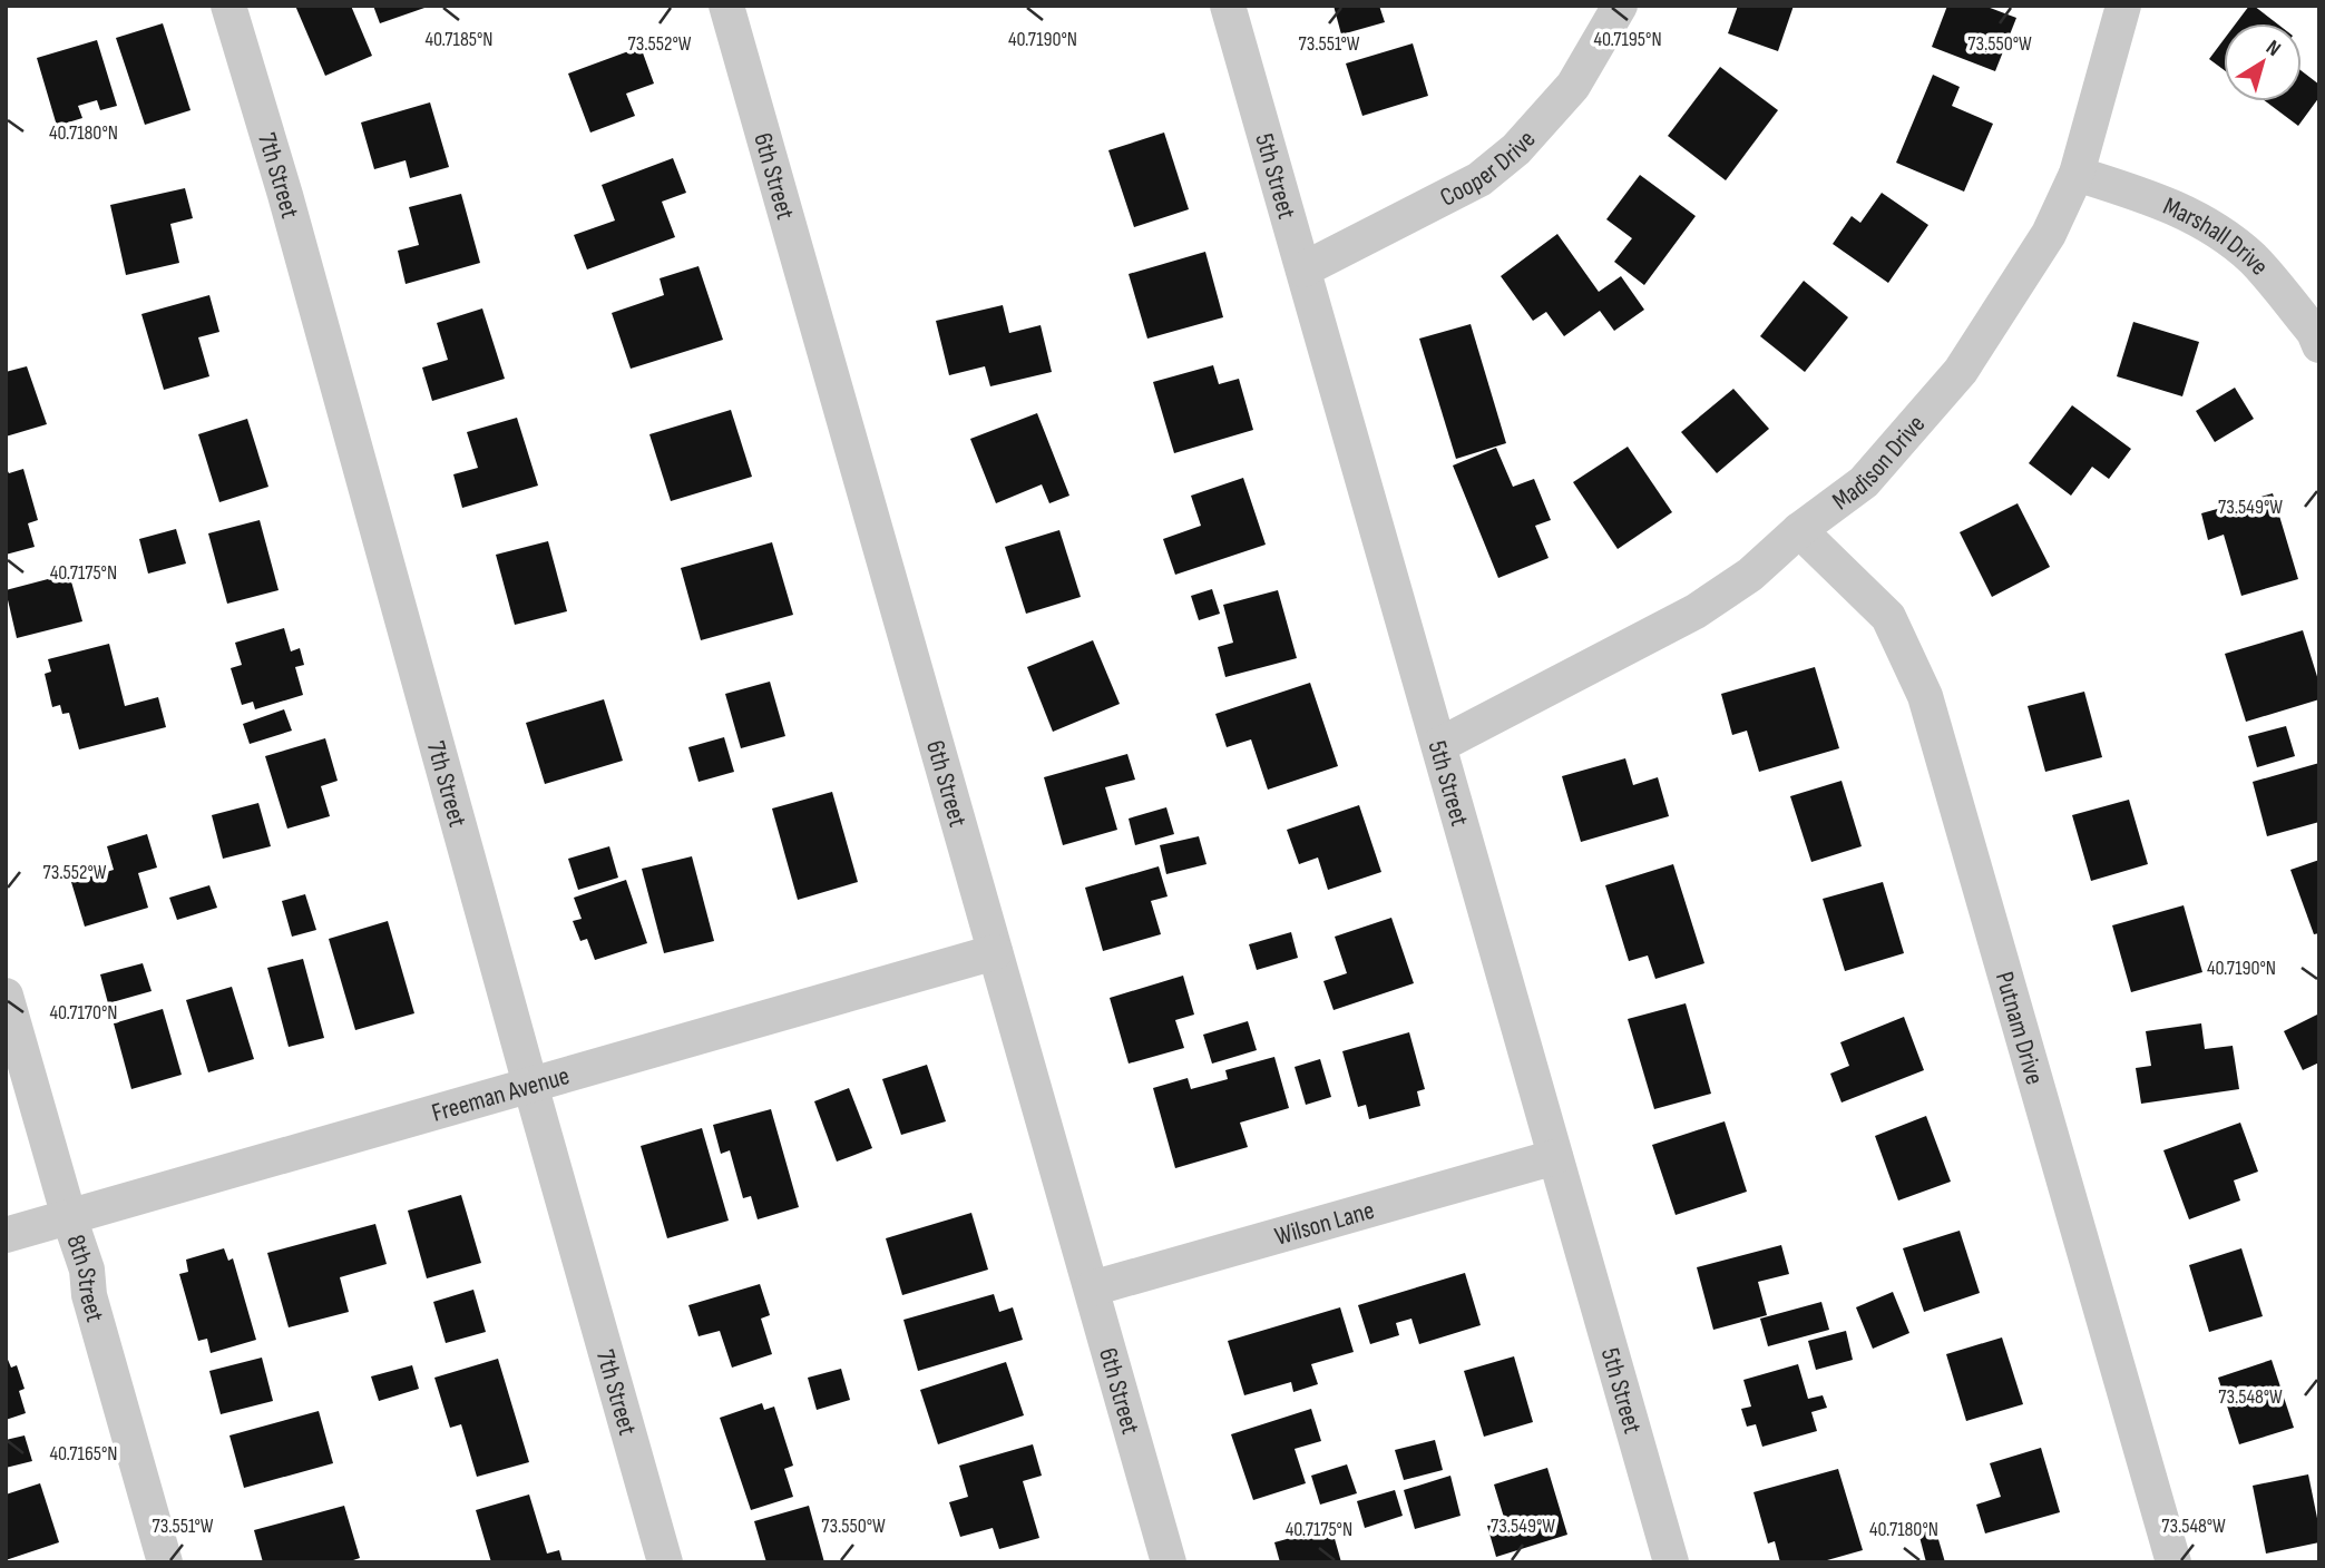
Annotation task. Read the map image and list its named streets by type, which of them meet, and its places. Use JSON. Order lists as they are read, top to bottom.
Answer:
{
  "streets": {
    "street": [
      "Cooper Drive",
      "7th Street",
      "6th Street",
      "5th Street",
      "Marshall Drive",
      "Madison Drive",
      "Putnam Drive",
      "Freeman Avenue",
      "Wilson Lane",
      "8th Street"
    ]
  },
  "crossings": [
    ["Cooper Drive", "5th Street"],
    ["7th Street", "Freeman Avenue"],
    ["6th Street", "Freeman Avenue"],
    ["6th Street", "Wilson Lane"],
    ["5th Street", "Madison Drive"],
    ["5th Street", "Wilson Lane"],
    ["Marshall Drive", "Madison Drive"],
    ["Madison Drive", "Putnam Drive"],
    ["Freeman Avenue", "8th Street"]
  ],
  "north": "top right",
  "coordinates": [
    "40.7185°N",
    "40.7190°N",
    "40.7195°N",
    "73.552°W",
    "73.551°W",
    "73.550°W",
    "40.7180°N",
    "73.549°W",
    "40.7175°N",
    "40.7170°N",
    "73.548°W",
    "40.7165°N"
  ]
}
